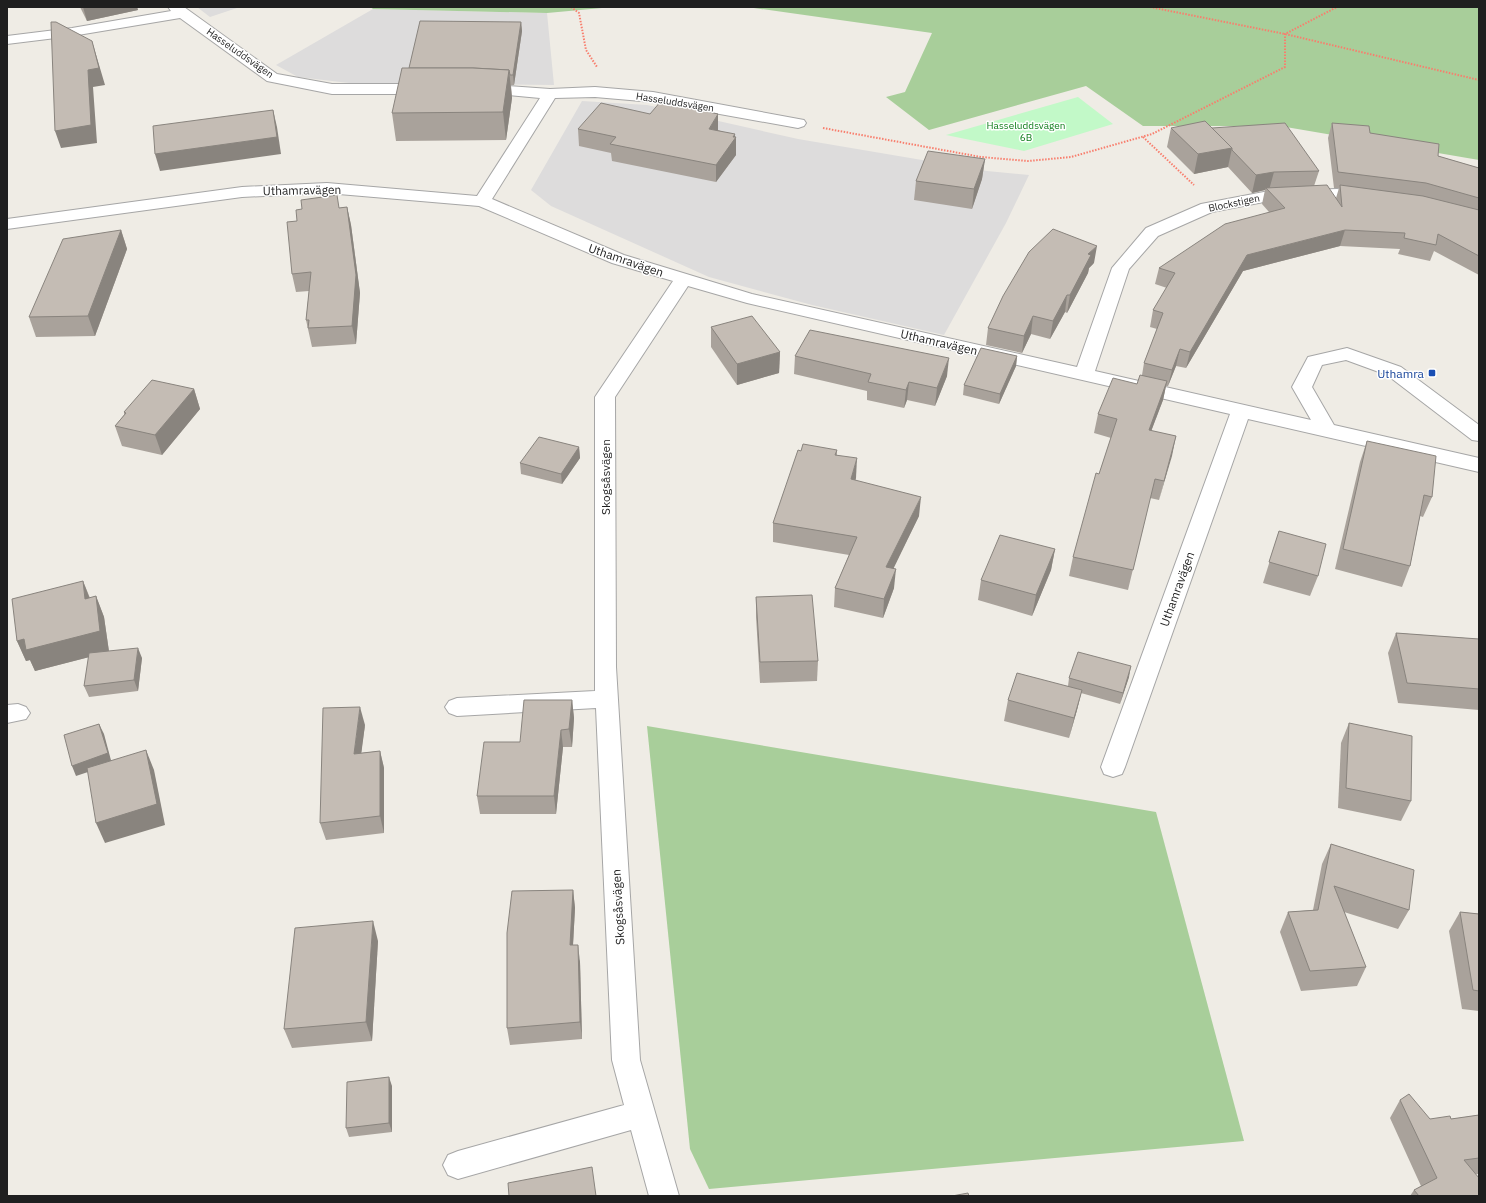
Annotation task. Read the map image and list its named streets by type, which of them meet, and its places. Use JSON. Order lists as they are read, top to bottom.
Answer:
{
  "streets": {
    "street": [
      "Hasseluddsvägen",
      "Uthamravägen",
      "Blockstigen",
      "Skogsåsvägen"
    ]
  },
  "crossings": [
    ["Uthamravägen", "Blockstigen"],
    ["Uthamravägen", "Skogsåsvägen"]
  ],
  "parks": ["Hasseluddsvägen 6B"],
  "places": {
    "transit": ["Uthamra"]
  }
}
